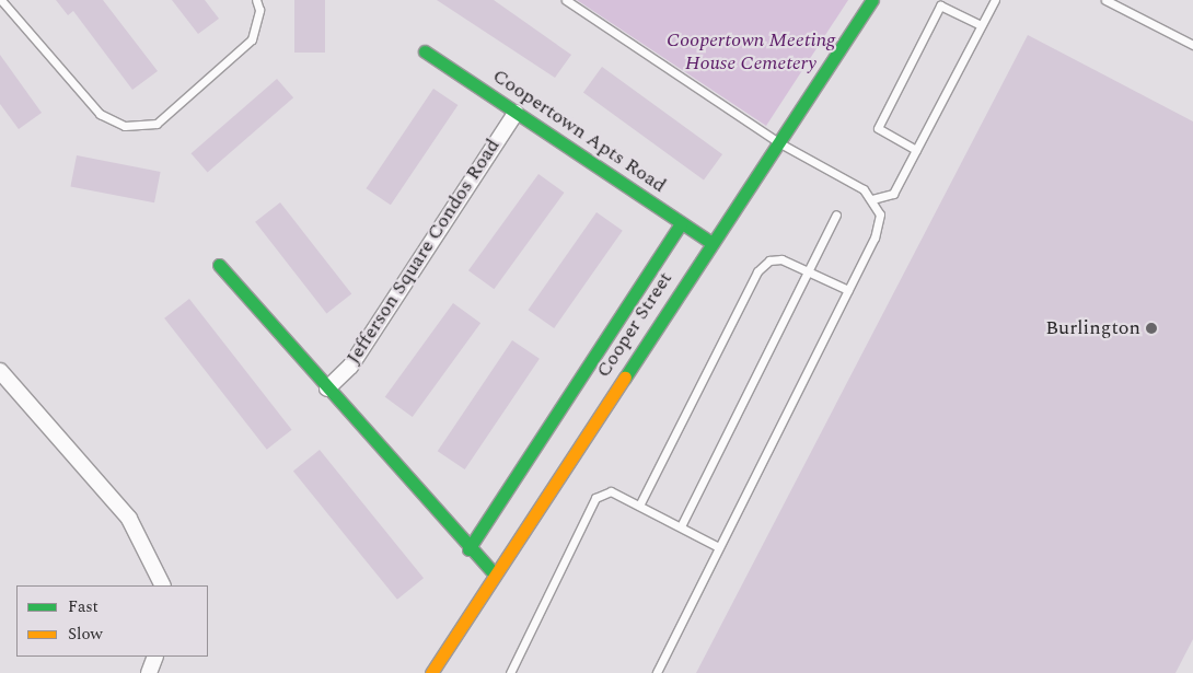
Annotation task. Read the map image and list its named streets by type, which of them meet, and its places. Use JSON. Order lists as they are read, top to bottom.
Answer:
{
  "streets": {
    "street": ["Coopertown Apts Road", "Jefferson Square Condos Road", "Cooper Street"]
  },
  "crossings": [
    ["Coopertown Apts Road", "Jefferson Square Condos Road"],
    ["Coopertown Apts Road", "Cooper Street"]
  ],
  "parks": ["Coopertown Meeting House Cemetery"],
  "places": ["Burlington"],
  "legend": ["Fast", "Slow"]
}
